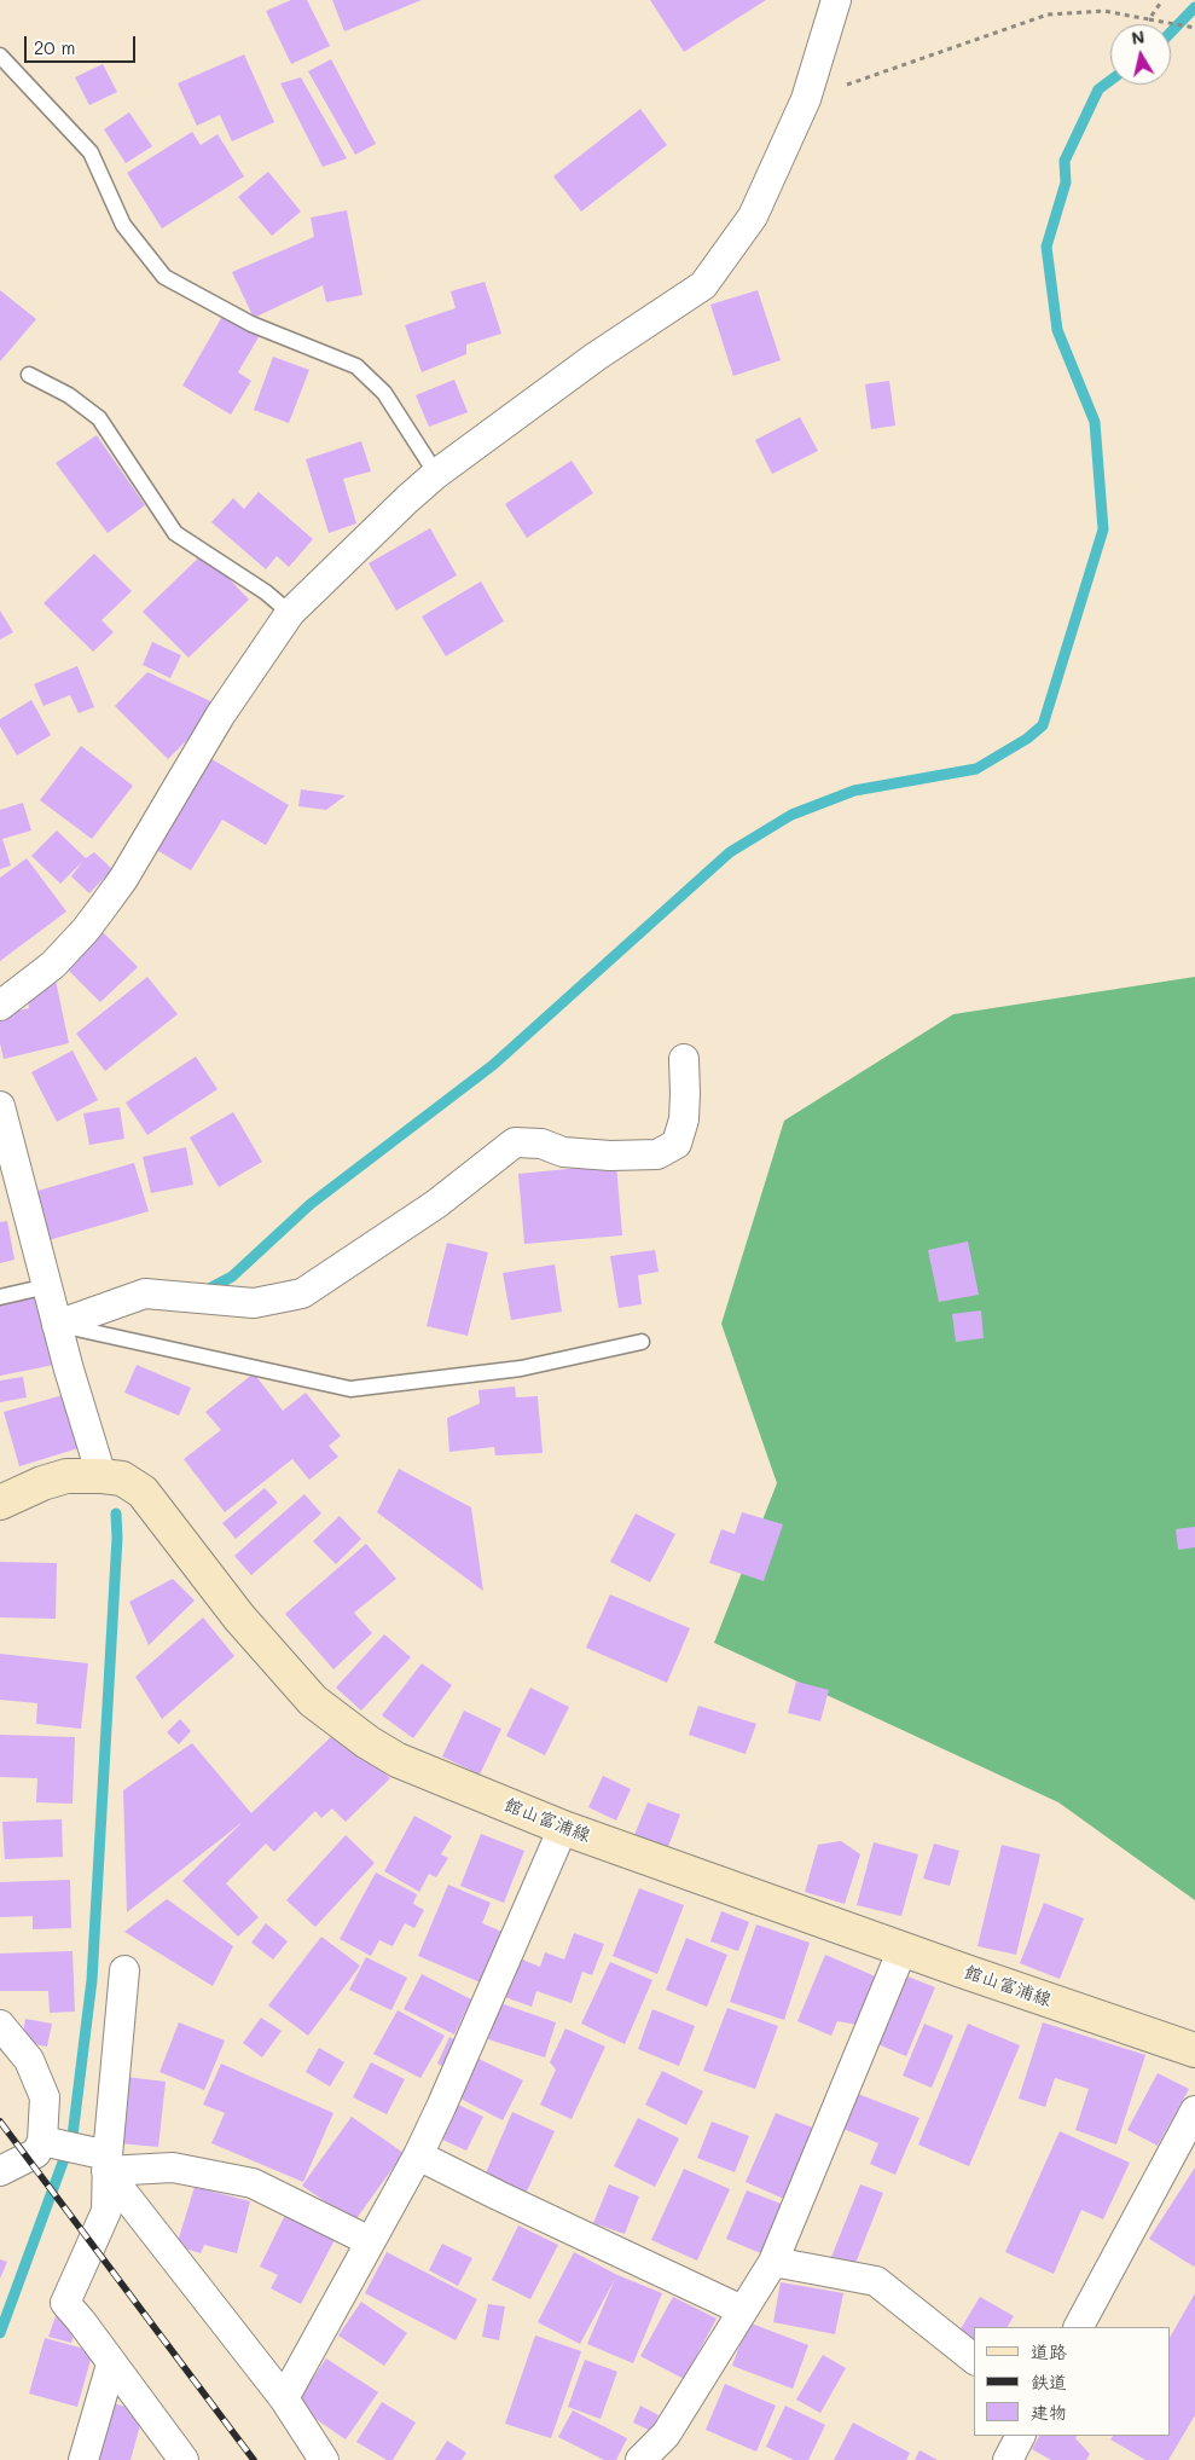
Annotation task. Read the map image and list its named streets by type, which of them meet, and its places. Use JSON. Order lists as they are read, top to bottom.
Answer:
{
  "streets": {
    "main road": ["館山富浦線"]
  },
  "legend": ["道路", "鉄道", "建物"],
  "scale_bar": "20 m",
  "north": "top"
}
